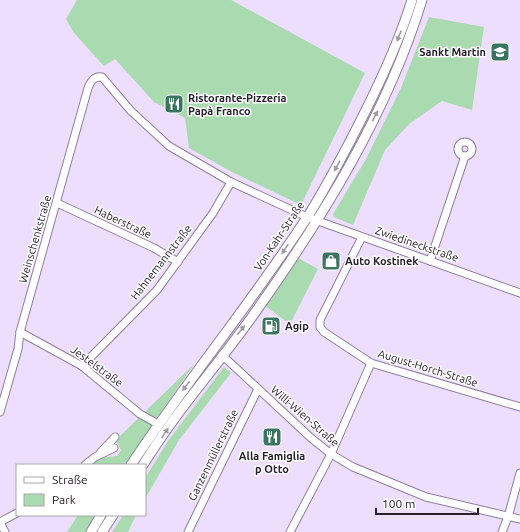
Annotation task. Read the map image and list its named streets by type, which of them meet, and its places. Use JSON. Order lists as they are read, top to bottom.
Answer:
{
  "streets": {
    "main road": ["Von-Kahr-Straße"],
    "street": [
      "Haberstraße",
      "Weinschenkstraße",
      "Zwiedineckstraße",
      "Hahnemannstraße",
      "Jestelstraße",
      "August-Horch-Straße",
      "Willi-Wien-Straße",
      "Ganzenmüllerstraße"
    ]
  },
  "crossings": [
    ["Haberstraße", "Weinschenkstraße"],
    ["Haberstraße", "Hahnemannstraße"],
    ["Von-Kahr-Straße", "Zwiedineckstraße"],
    ["Von-Kahr-Straße", "Jestelstraße"],
    ["Von-Kahr-Straße", "Willi-Wien-Straße"],
    ["Weinschenkstraße", "Zwiedineckstraße"],
    ["Weinschenkstraße", "Jestelstraße"],
    ["Zwiedineckstraße", "Hahnemannstraße"],
    ["Zwiedineckstraße", "August-Horch-Straße"],
    ["Hahnemannstraße", "Jestelstraße"],
    ["Willi-Wien-Straße", "Ganzenmüllerstraße"]
  ],
  "places": {
    "school or university": ["Sankt Martin"],
    "restaurant": ["Ristorante-Pizzeria Papà Franco", "Alla Famiglia p Otto"],
    "shop": ["Auto Kostinek"],
    "fuel station": ["Agip"]
  },
  "legend": ["Straße", "Park"],
  "scale_bar": "100 m"
}
